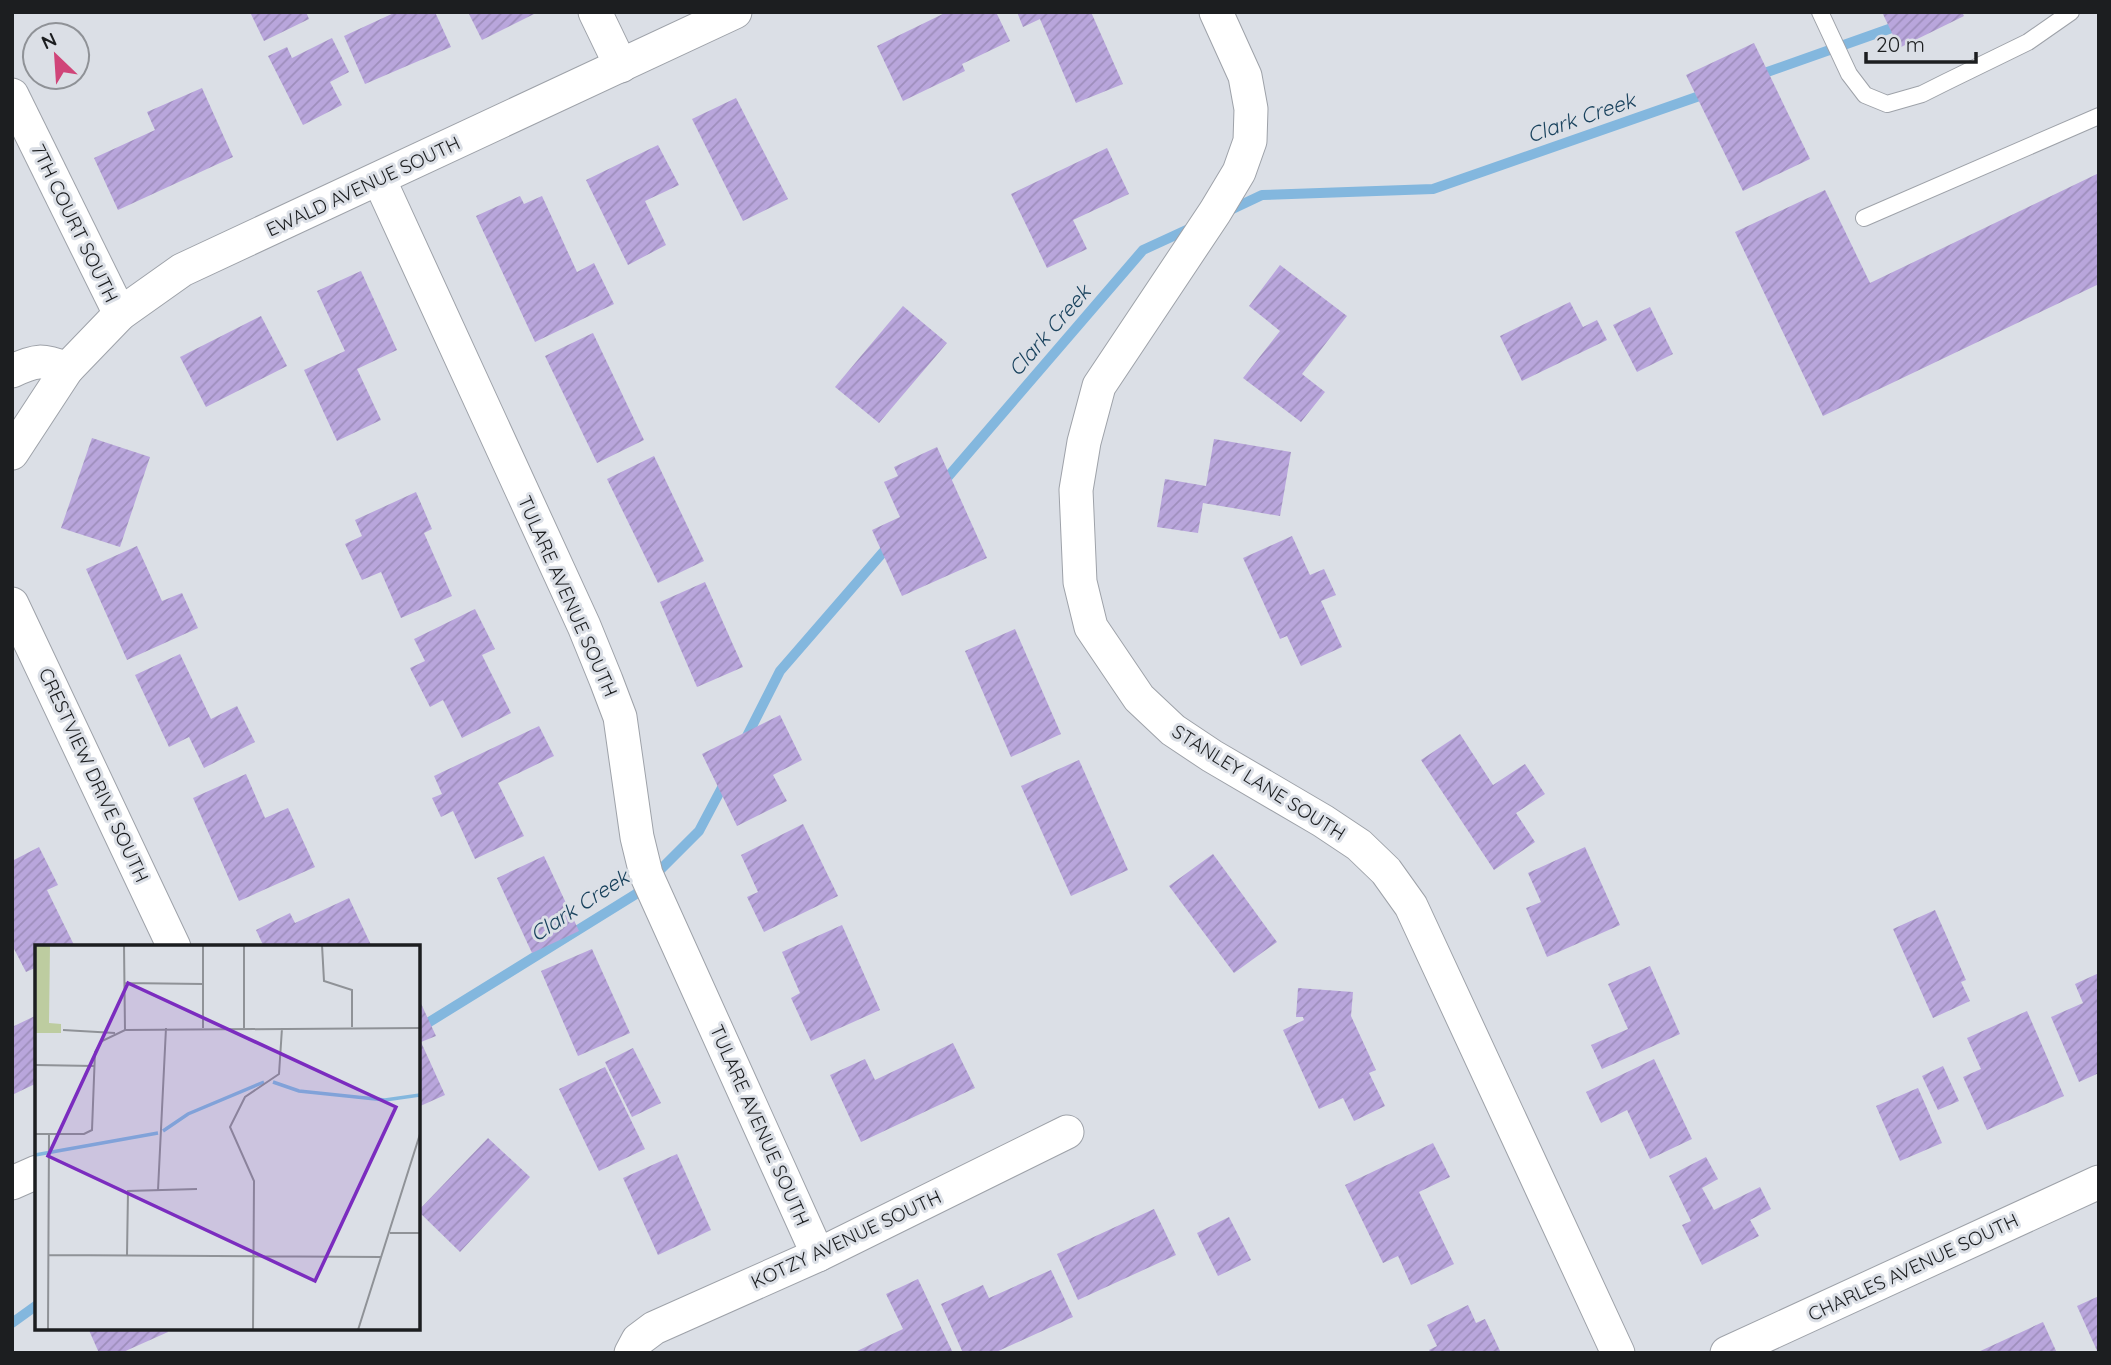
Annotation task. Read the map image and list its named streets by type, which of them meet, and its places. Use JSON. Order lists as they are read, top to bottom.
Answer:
{
  "streets": {
    "street": [
      "EWALD AVENUE SOUTH",
      "7TH COURT SOUTH",
      "TULARE AVENUE SOUTH",
      "CRESTVIEW DRIVE SOUTH",
      "STANLEY LANE SOUTH",
      "KOTZY AVENUE SOUTH",
      "CHARLES AVENUE SOUTH"
    ]
  },
  "crossings": [
    ["EWALD AVENUE SOUTH", "7TH COURT SOUTH"],
    ["EWALD AVENUE SOUTH", "TULARE AVENUE SOUTH"],
    ["TULARE AVENUE SOUTH", "KOTZY AVENUE SOUTH"]
  ],
  "water": ["Clark Creek"],
  "scale_bar": "20 m",
  "north": "top left"
}
